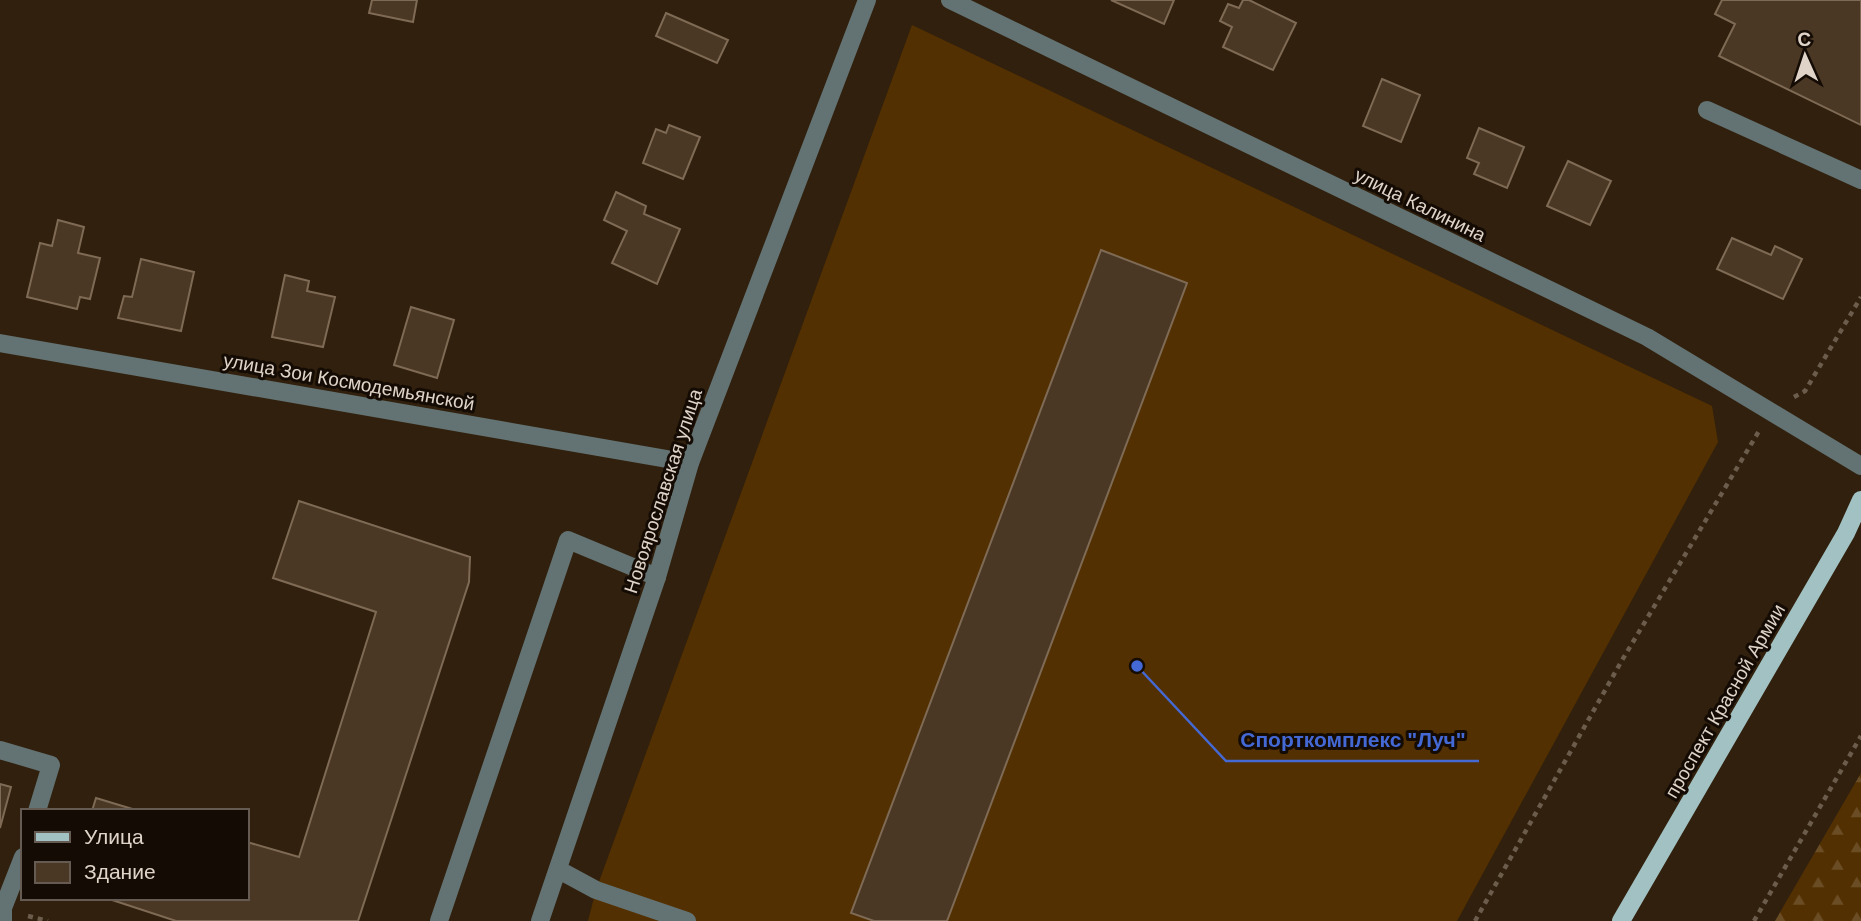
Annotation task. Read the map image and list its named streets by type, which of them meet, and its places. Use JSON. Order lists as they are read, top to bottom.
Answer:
{
  "streets": {
    "main road": ["проспект Красной Армии"],
    "street": ["улица Калинина", "улица Зои Космодемьянской", "Новоярославская улица"]
  },
  "crossings": [
    ["улица Зои Космодемьянской", "Новоярославская улица"]
  ],
  "places": ["Спорткомплекс \"Луч\""],
  "legend": ["Улица", "Здание"],
  "north": "top"
}
